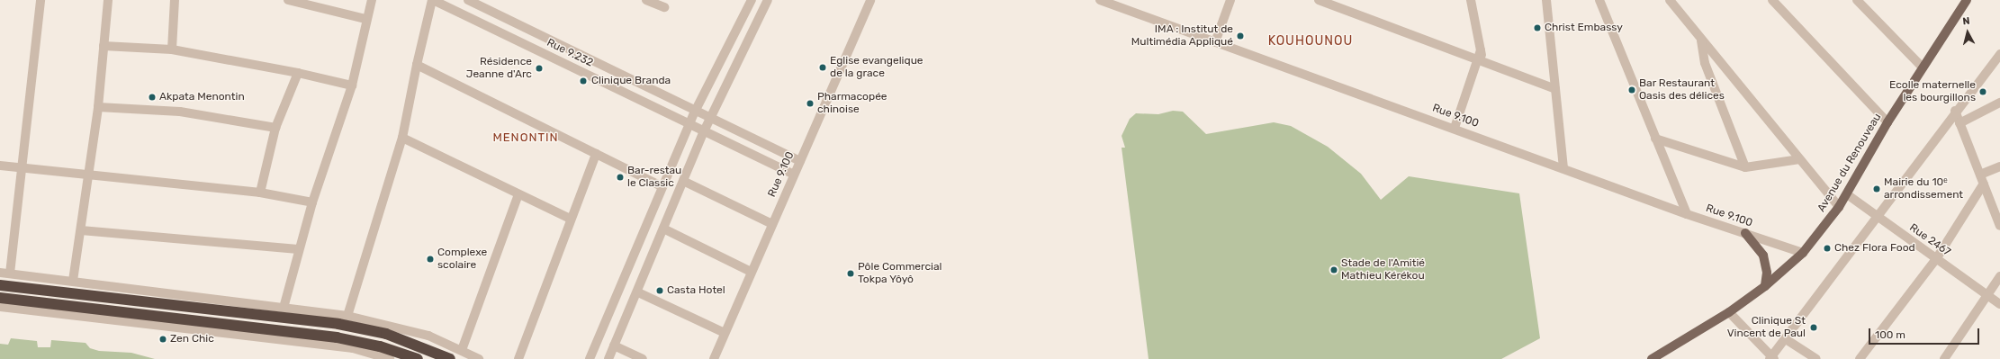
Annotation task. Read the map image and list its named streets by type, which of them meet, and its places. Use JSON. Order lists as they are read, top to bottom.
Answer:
{
  "streets": {
    "main road": ["Avenue du Renouveau"],
    "street": ["Rue 9.232", "Rue 9.100", "Rue 2467"]
  },
  "crossings": [
    ["Rue 9.232", "Rue 9.100"],
    ["Rue 9.100", "Avenue du Renouveau"],
    ["Avenue du Renouveau", "Rue 2467"]
  ],
  "districts": ["KOUHOUNOU", "MENONTIN"],
  "places": [
    "Christ Embassy",
    "IMA : Institut de Multimédia Appliqué",
    "Eglise evangelique de la grace",
    "Résidence Jeanne d'Arc",
    "Clinique Branda",
    "Bar Restaurant Oasis des délices",
    "Ecolle maternelle les bourgillons",
    "Akpata Menontin",
    "Pharmacopée chinoise",
    "Bar-restau le Classic",
    "Mairie du 10ᵉ arrondissement",
    "Chez Flora Food",
    "Complexe scolaire",
    "Stade de l'Amitié Mathieu Kérékou",
    "Pôle Commercial Tokpa Yôyô",
    "Casta Hotel",
    "Clinique St Vincent de Paul",
    "Zen Chic"
  ],
  "scale_bar": "100 m",
  "north": "top"
}
